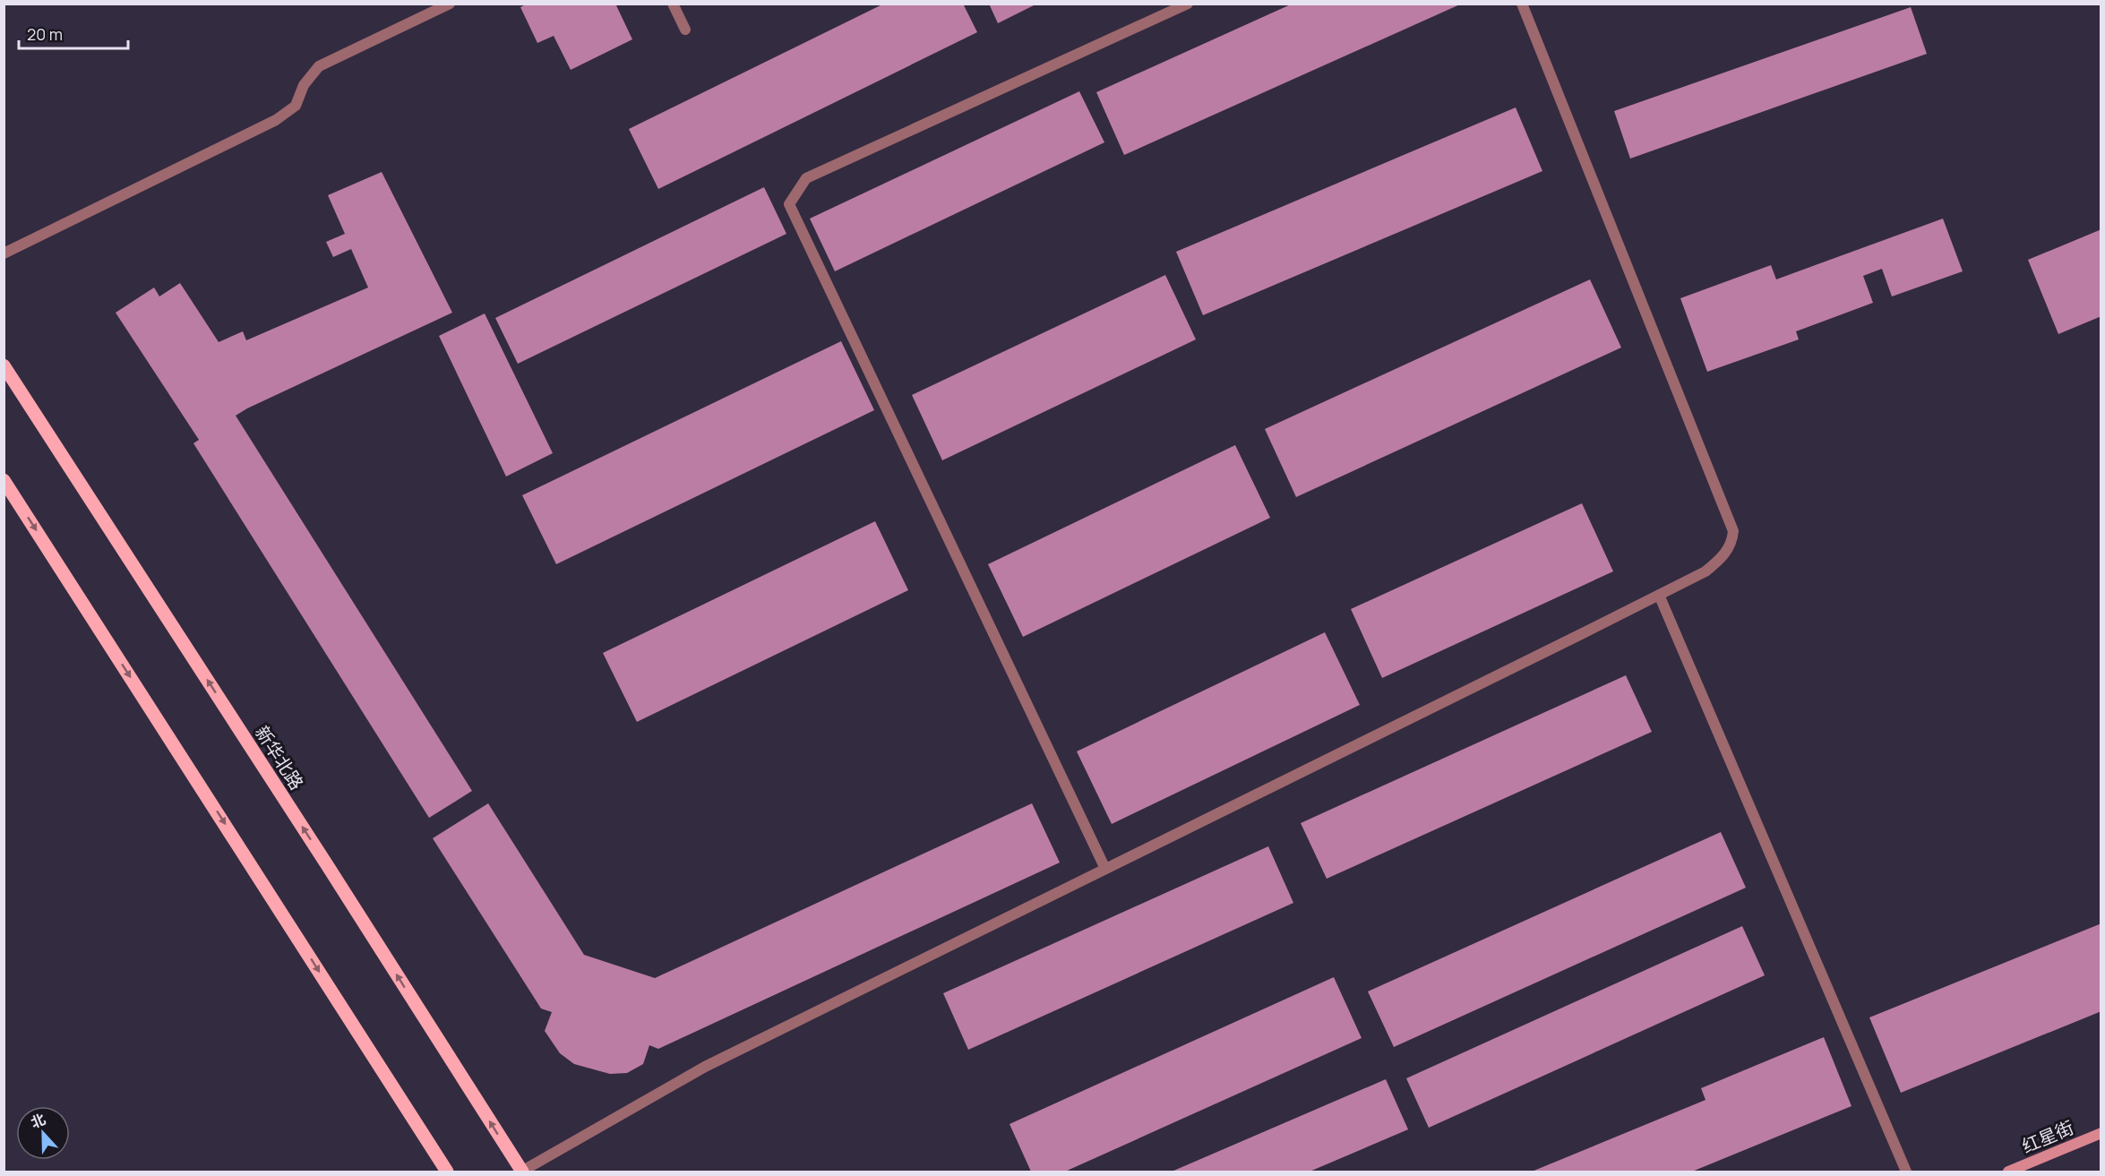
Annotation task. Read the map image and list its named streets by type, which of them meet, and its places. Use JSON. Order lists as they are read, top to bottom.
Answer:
{
  "streets": {
    "main road": ["新华北路"],
    "street": ["红星街"]
  },
  "scale_bar": "20 m",
  "north": "top"
}
